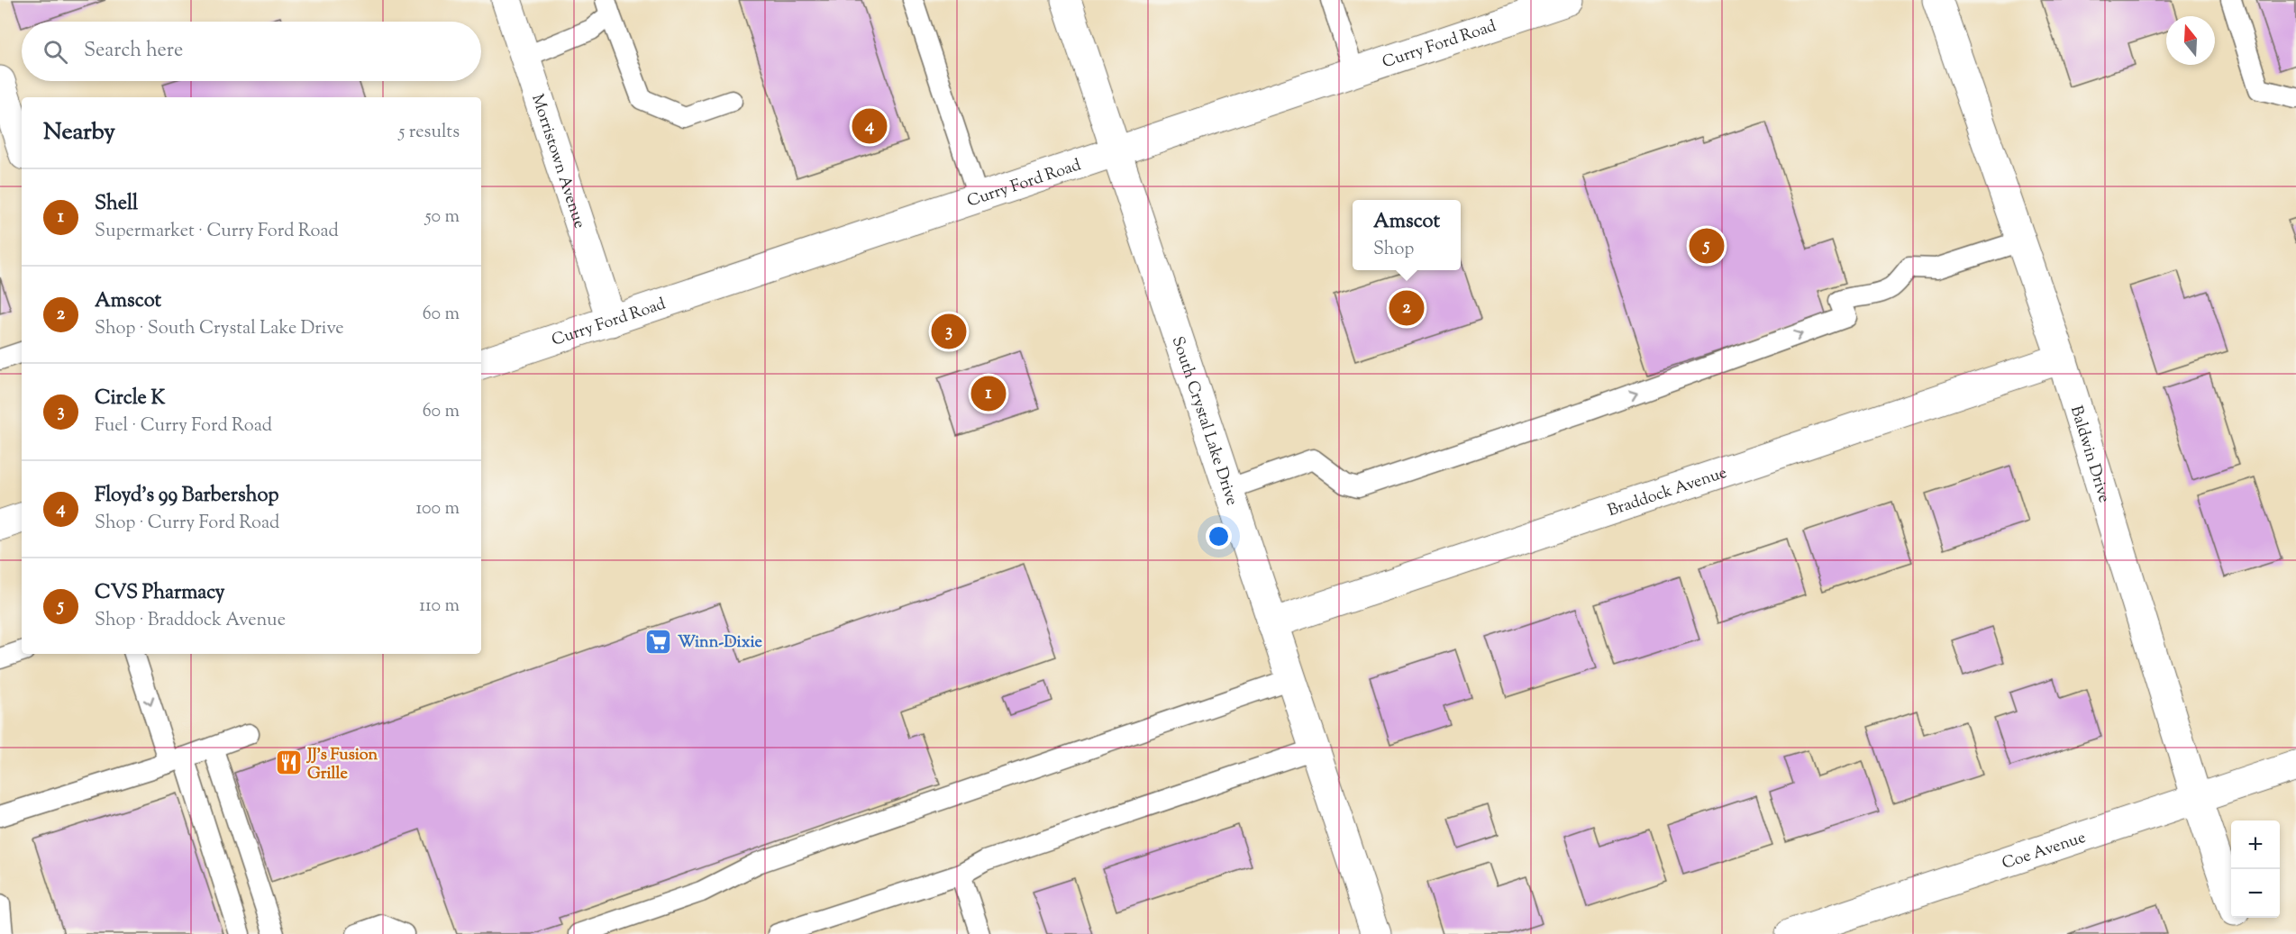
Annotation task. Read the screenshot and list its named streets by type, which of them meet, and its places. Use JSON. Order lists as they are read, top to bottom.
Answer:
{
  "streets": {
    "street": [
      "Curry Ford Road",
      "Morristown Avenue",
      "South Crystal Lake Drive",
      "Baldwin Drive",
      "Braddock Avenue",
      "Coe Avenue"
    ]
  },
  "crossings": [
    ["Curry Ford Road", "Morristown Avenue"],
    ["Curry Ford Road", "South Crystal Lake Drive"],
    ["South Crystal Lake Drive", "Braddock Avenue"],
    ["Baldwin Drive", "Braddock Avenue"],
    ["Baldwin Drive", "Coe Avenue"]
  ],
  "places": {
    "supermarket": ["Winn-Dixie"],
    "restaurant": ["JJ's Fusion Grille"]
  },
  "north": "top",
  "page": {
    "search": "Search here",
    "heading": ["Nearby", "5 results"],
    "pins": [
      "4",
      "5",
      "2",
      "3",
      "1"
    ],
    "list": [
      {
        "mark": "1",
        "name": "Shell",
        "note": "Supermarket · Curry Ford Road",
        "value": "50 m"
      },
      {
        "mark": "2",
        "name": "Amscot",
        "note": "Shop · South Crystal Lake Drive",
        "value": "60 m"
      },
      {
        "mark": "3",
        "name": "Circle K",
        "note": "Fuel · Curry Ford Road",
        "value": "60 m"
      },
      {
        "mark": "4",
        "name": "Floyd's 99 Barbershop",
        "note": "Shop · Curry Ford Road",
        "value": "100 m"
      },
      {
        "mark": "5",
        "name": "CVS Pharmacy",
        "note": "Shop · Braddock Avenue",
        "value": "110 m"
      }
    ],
    "popup": ["Amscot", "Shop"],
    "map_buttons": ["+", "−"]
  }
}
